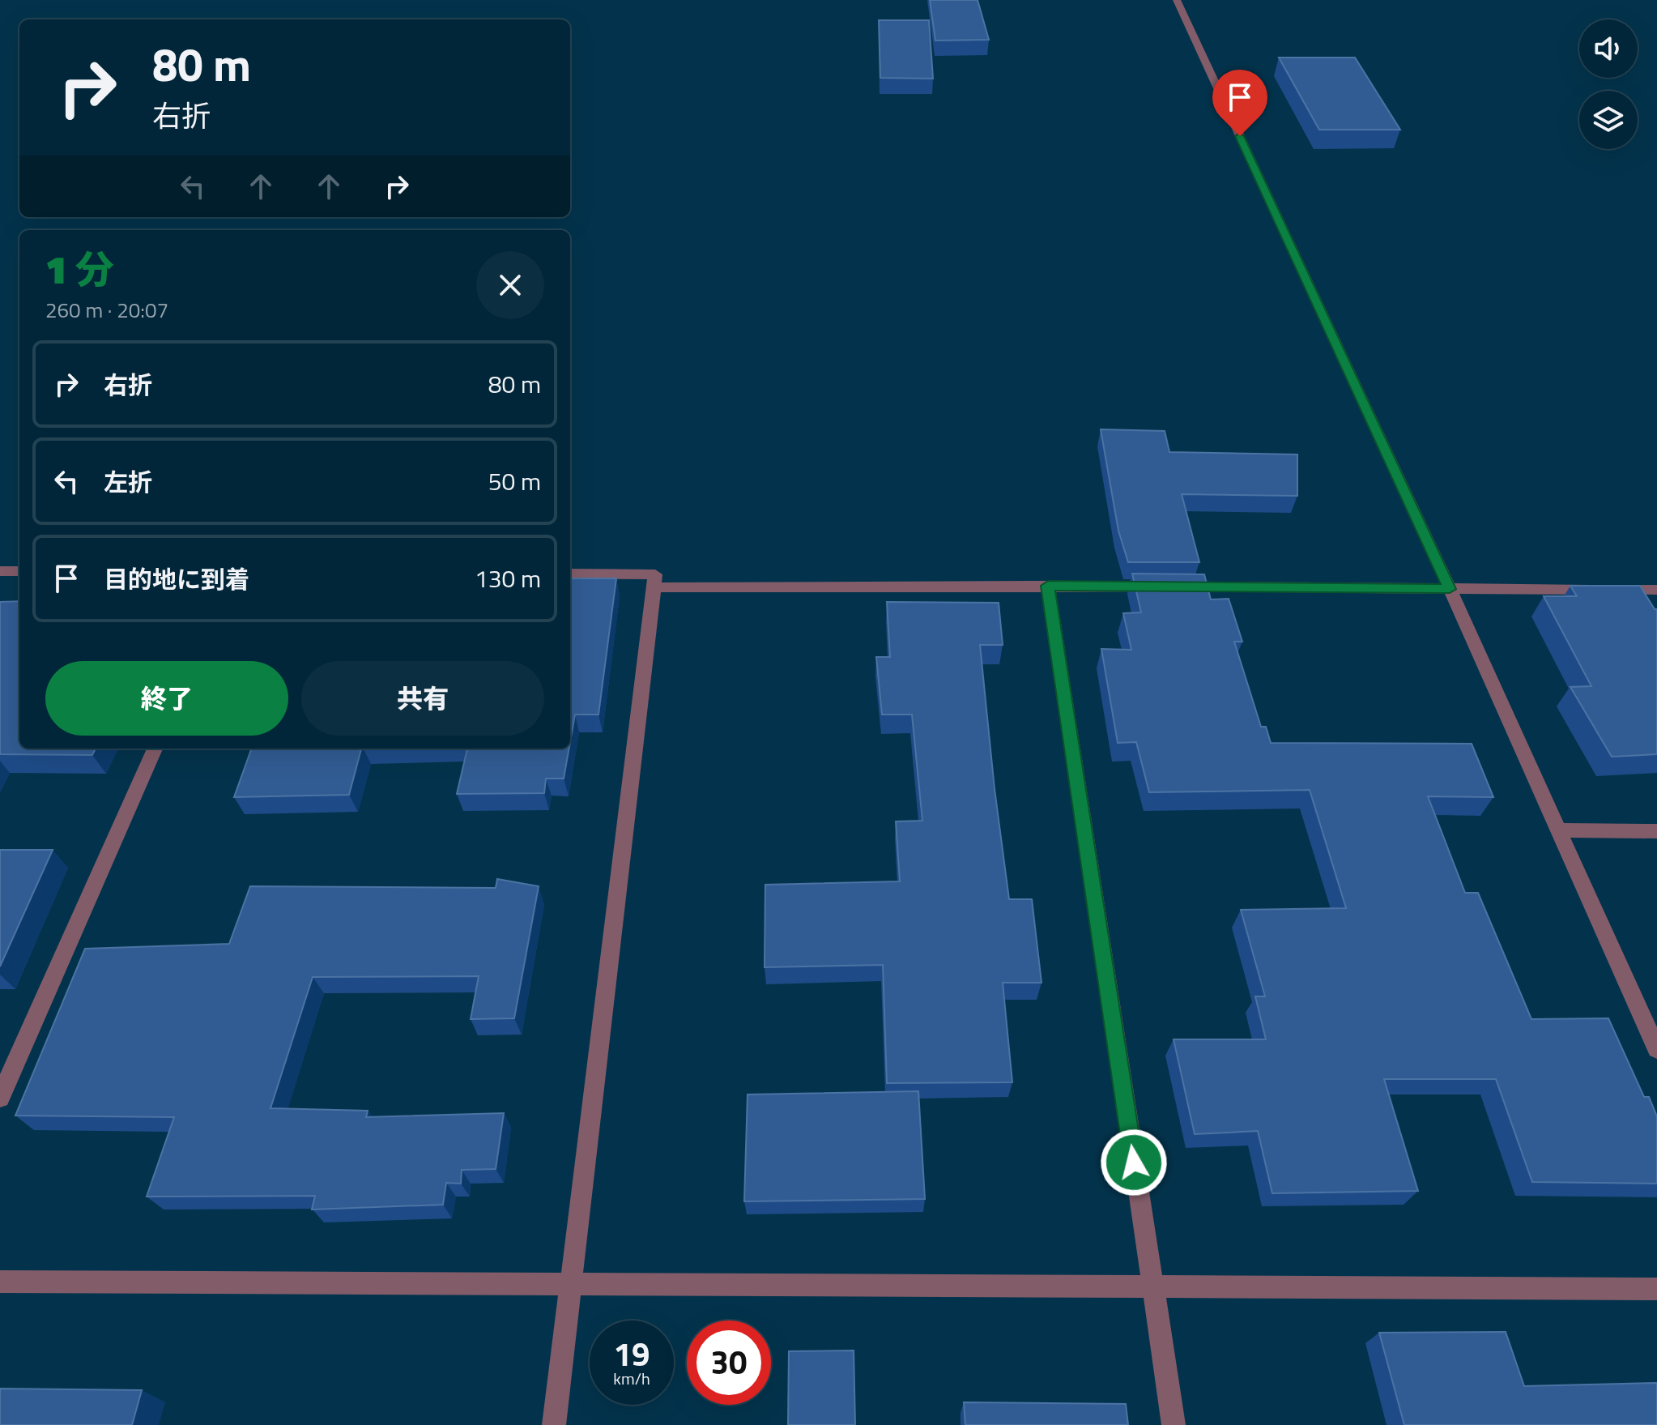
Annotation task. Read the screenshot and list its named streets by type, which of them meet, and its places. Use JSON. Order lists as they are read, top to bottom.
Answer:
{
  "page": {
    "turn": ["80 m", "右折"],
    "heading": ["1 分", "260 m · 20:07"],
    "list": [
      {
        "name": "右折",
        "value": "80 m"
      },
      {
        "name": "左折",
        "value": "50 m"
      },
      {
        "name": "目的地に到着",
        "value": "130 m"
      }
    ],
    "buttons": ["終了", "共有"],
    "speed": "19 km/h",
    "limit": "30"
  }
}
